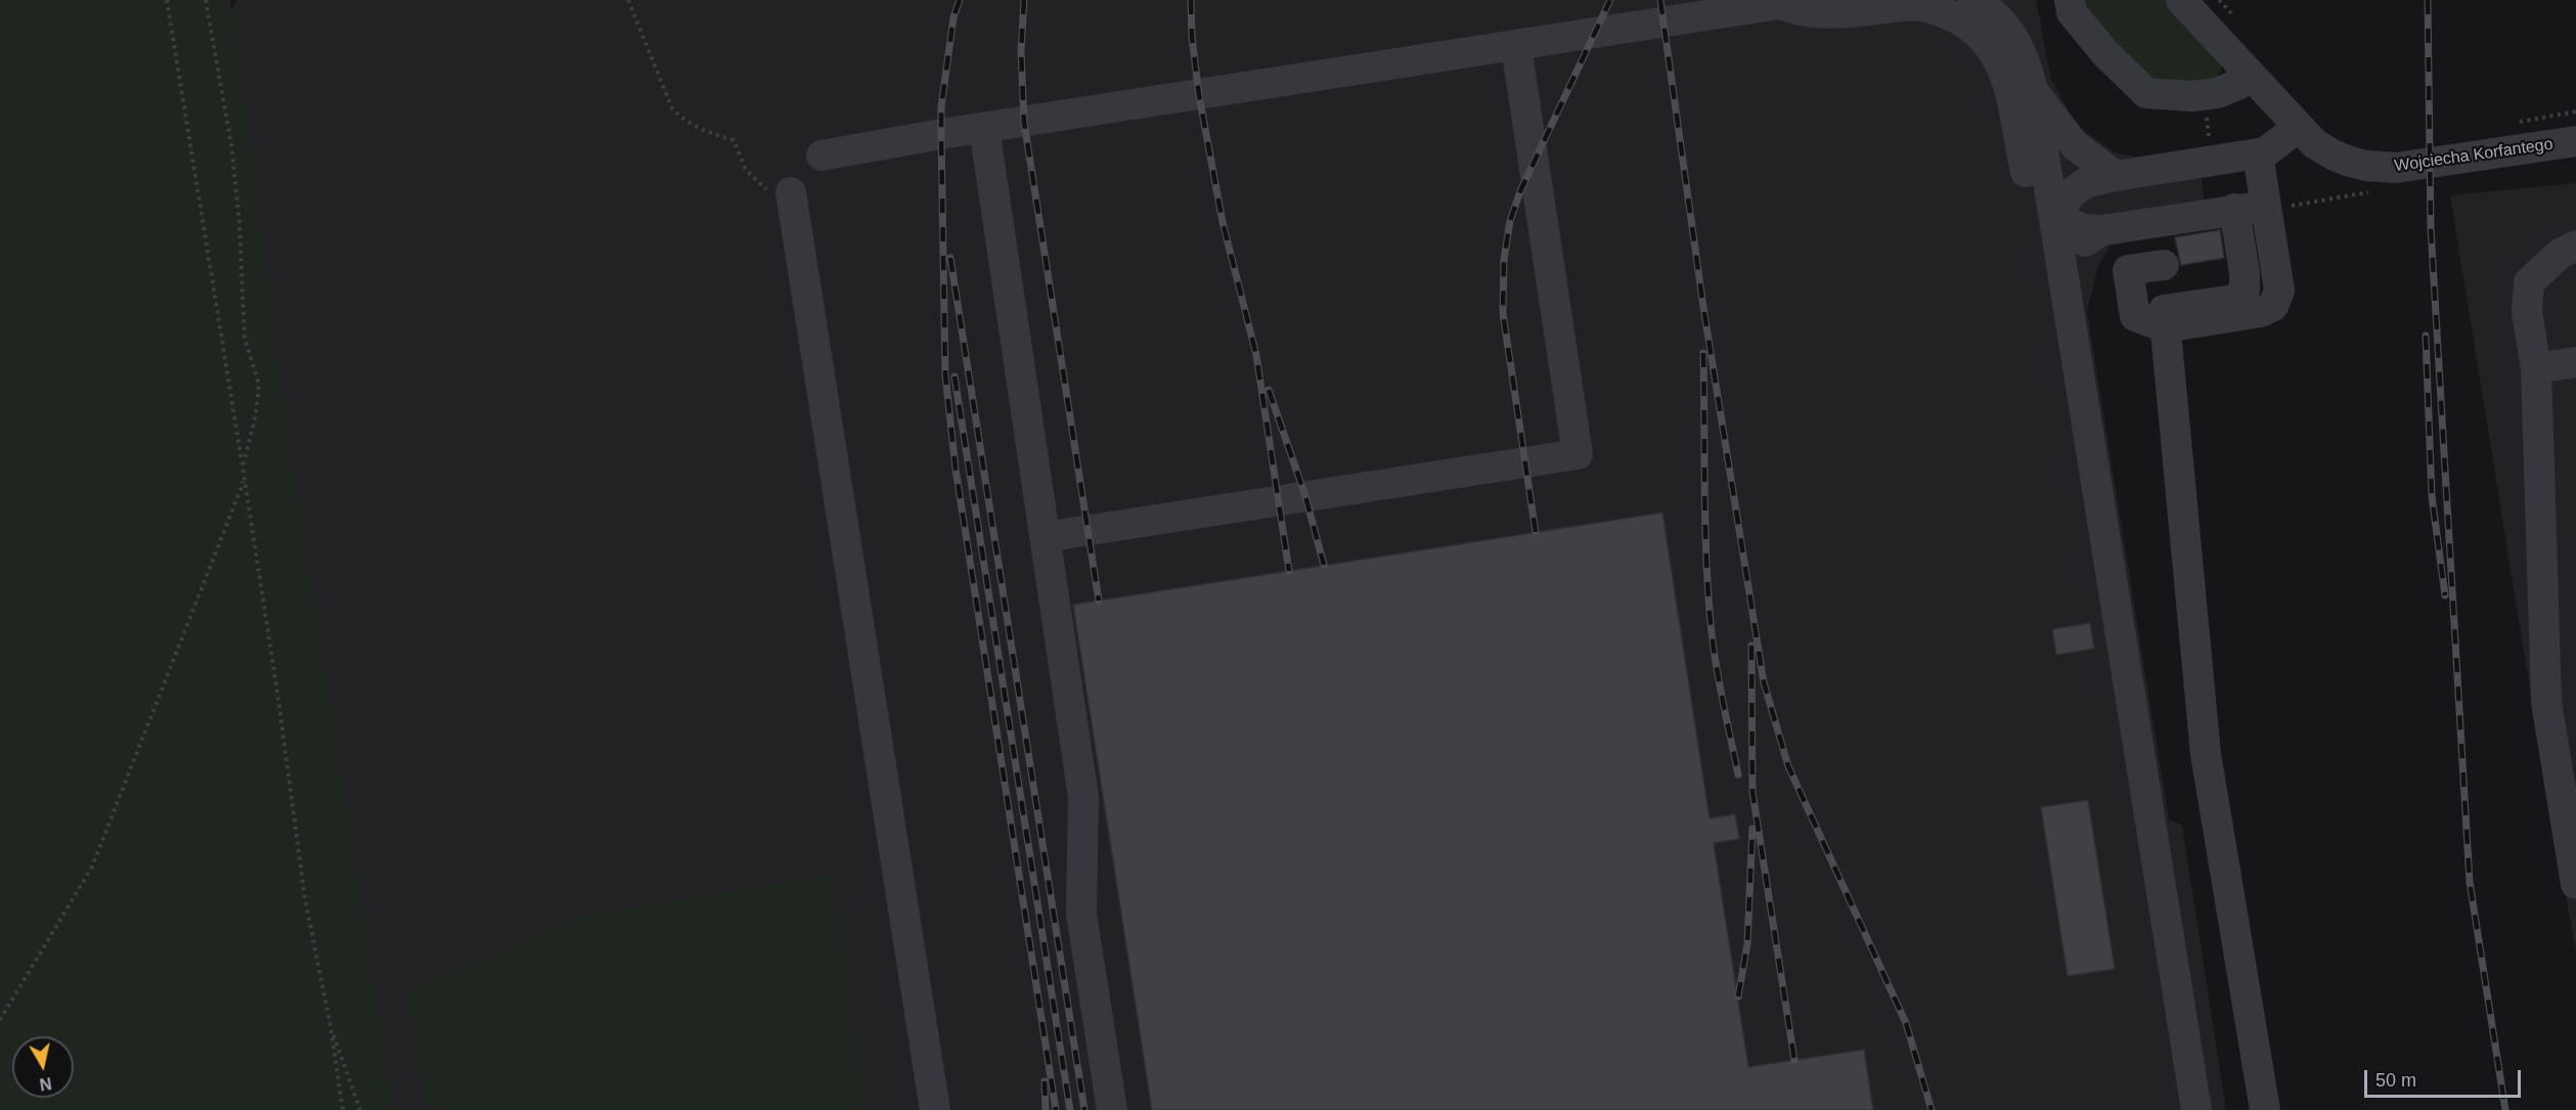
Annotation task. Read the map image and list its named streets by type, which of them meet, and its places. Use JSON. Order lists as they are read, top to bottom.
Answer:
{
  "streets": {
    "street": ["Wojciecha Korfantego"]
  },
  "scale_bar": "50 m",
  "north": "bottom"
}
